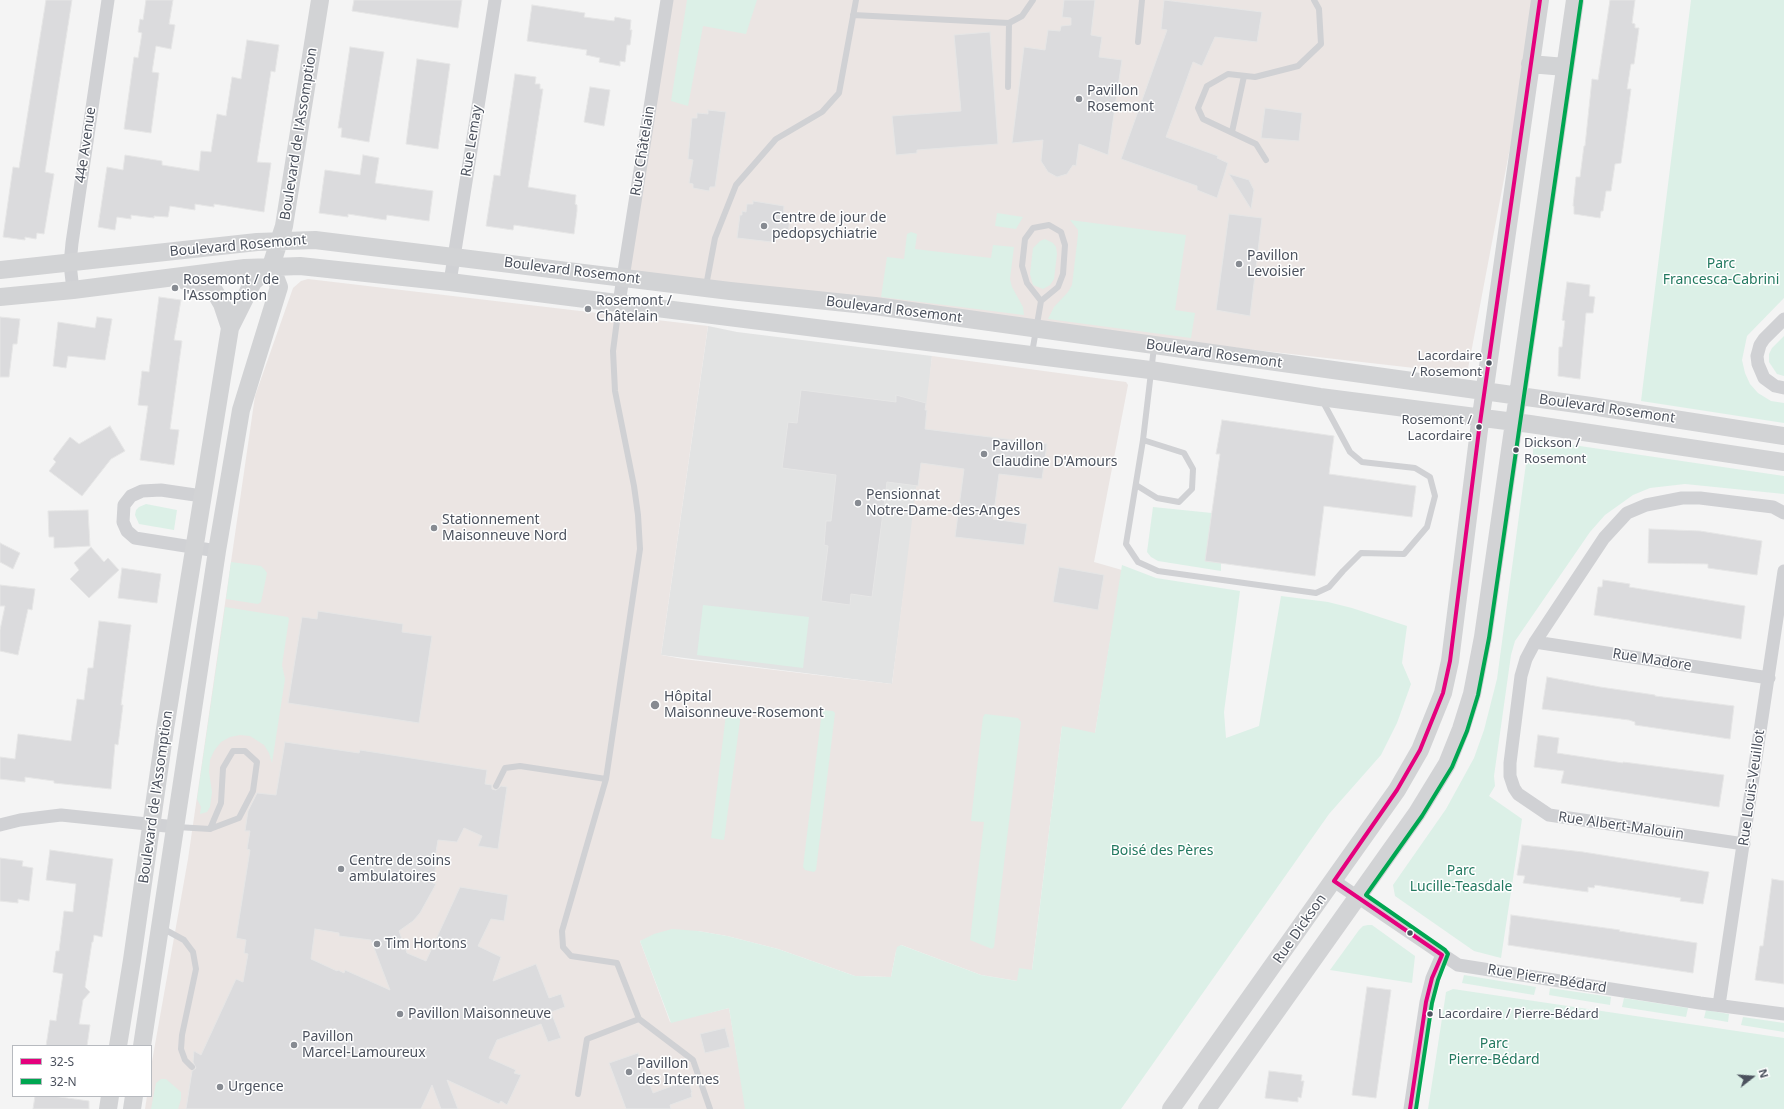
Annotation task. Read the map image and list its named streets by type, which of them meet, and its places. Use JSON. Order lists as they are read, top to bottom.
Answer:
{
  "streets": {
    "main road": ["Boulevard de l'Assomption", "Boulevard Rosemont", "Rue Dickson"],
    "street": [
      "Rue Lemay",
      "44e Avenue",
      "Rue Châtelain",
      "Rue Madore",
      "Rue Louis-Veuillot",
      "Rue Albert-Malouin",
      "Rue Pierre-Bédard"
    ]
  },
  "crossings": [
    ["Boulevard de l'Assomption", "Boulevard Rosemont"],
    ["Rue Lemay", "Boulevard Rosemont"],
    ["44e Avenue", "Boulevard Rosemont"],
    ["Rue Châtelain", "Boulevard Rosemont"],
    ["Boulevard Rosemont", "Rue Dickson"],
    ["Rue Madore", "Rue Louis-Veuillot"],
    ["Rue Madore", "Rue Albert-Malouin"],
    ["Rue Louis-Veuillot", "Rue Albert-Malouin"],
    ["Rue Louis-Veuillot", "Rue Pierre-Bédard"],
    ["Rue Dickson", "Rue Pierre-Bédard"]
  ],
  "parks": [
    "Parc Francesca-Cabrini",
    "Boisé des Pères",
    "Parc Lucille-Teasdale",
    "Parc Pierre-Bédard"
  ],
  "places": [
    "Pavillon Rosemont",
    "Centre de jour de pedopsychiatrie",
    "Pavillon Levoisier",
    "Rosemont / de l'Assomption",
    "Rosemont / Châtelain",
    "Lacordaire / Rosemont",
    "Rosemont / Lacordaire",
    "Dickson / Rosemont",
    "Pavillon Claudine D'Amours",
    "Pensionnat Notre-Dame-des-Anges",
    "Stationnement Maisonneuve Nord",
    "Hôpital Maisonneuve-Rosemont",
    "Centre de soins ambulatoires",
    "Tim Hortons",
    "Pavillon Maisonneuve",
    "Lacordaire / Pierre-Bédard",
    "Pavillon Marcel-Lamoureux",
    "Pavillon des Internes",
    "Urgence"
  ],
  "lines": ["transit line 32-S", "transit line 32-N"],
  "legend": ["32-S", "32-N"],
  "north": "right"
}
